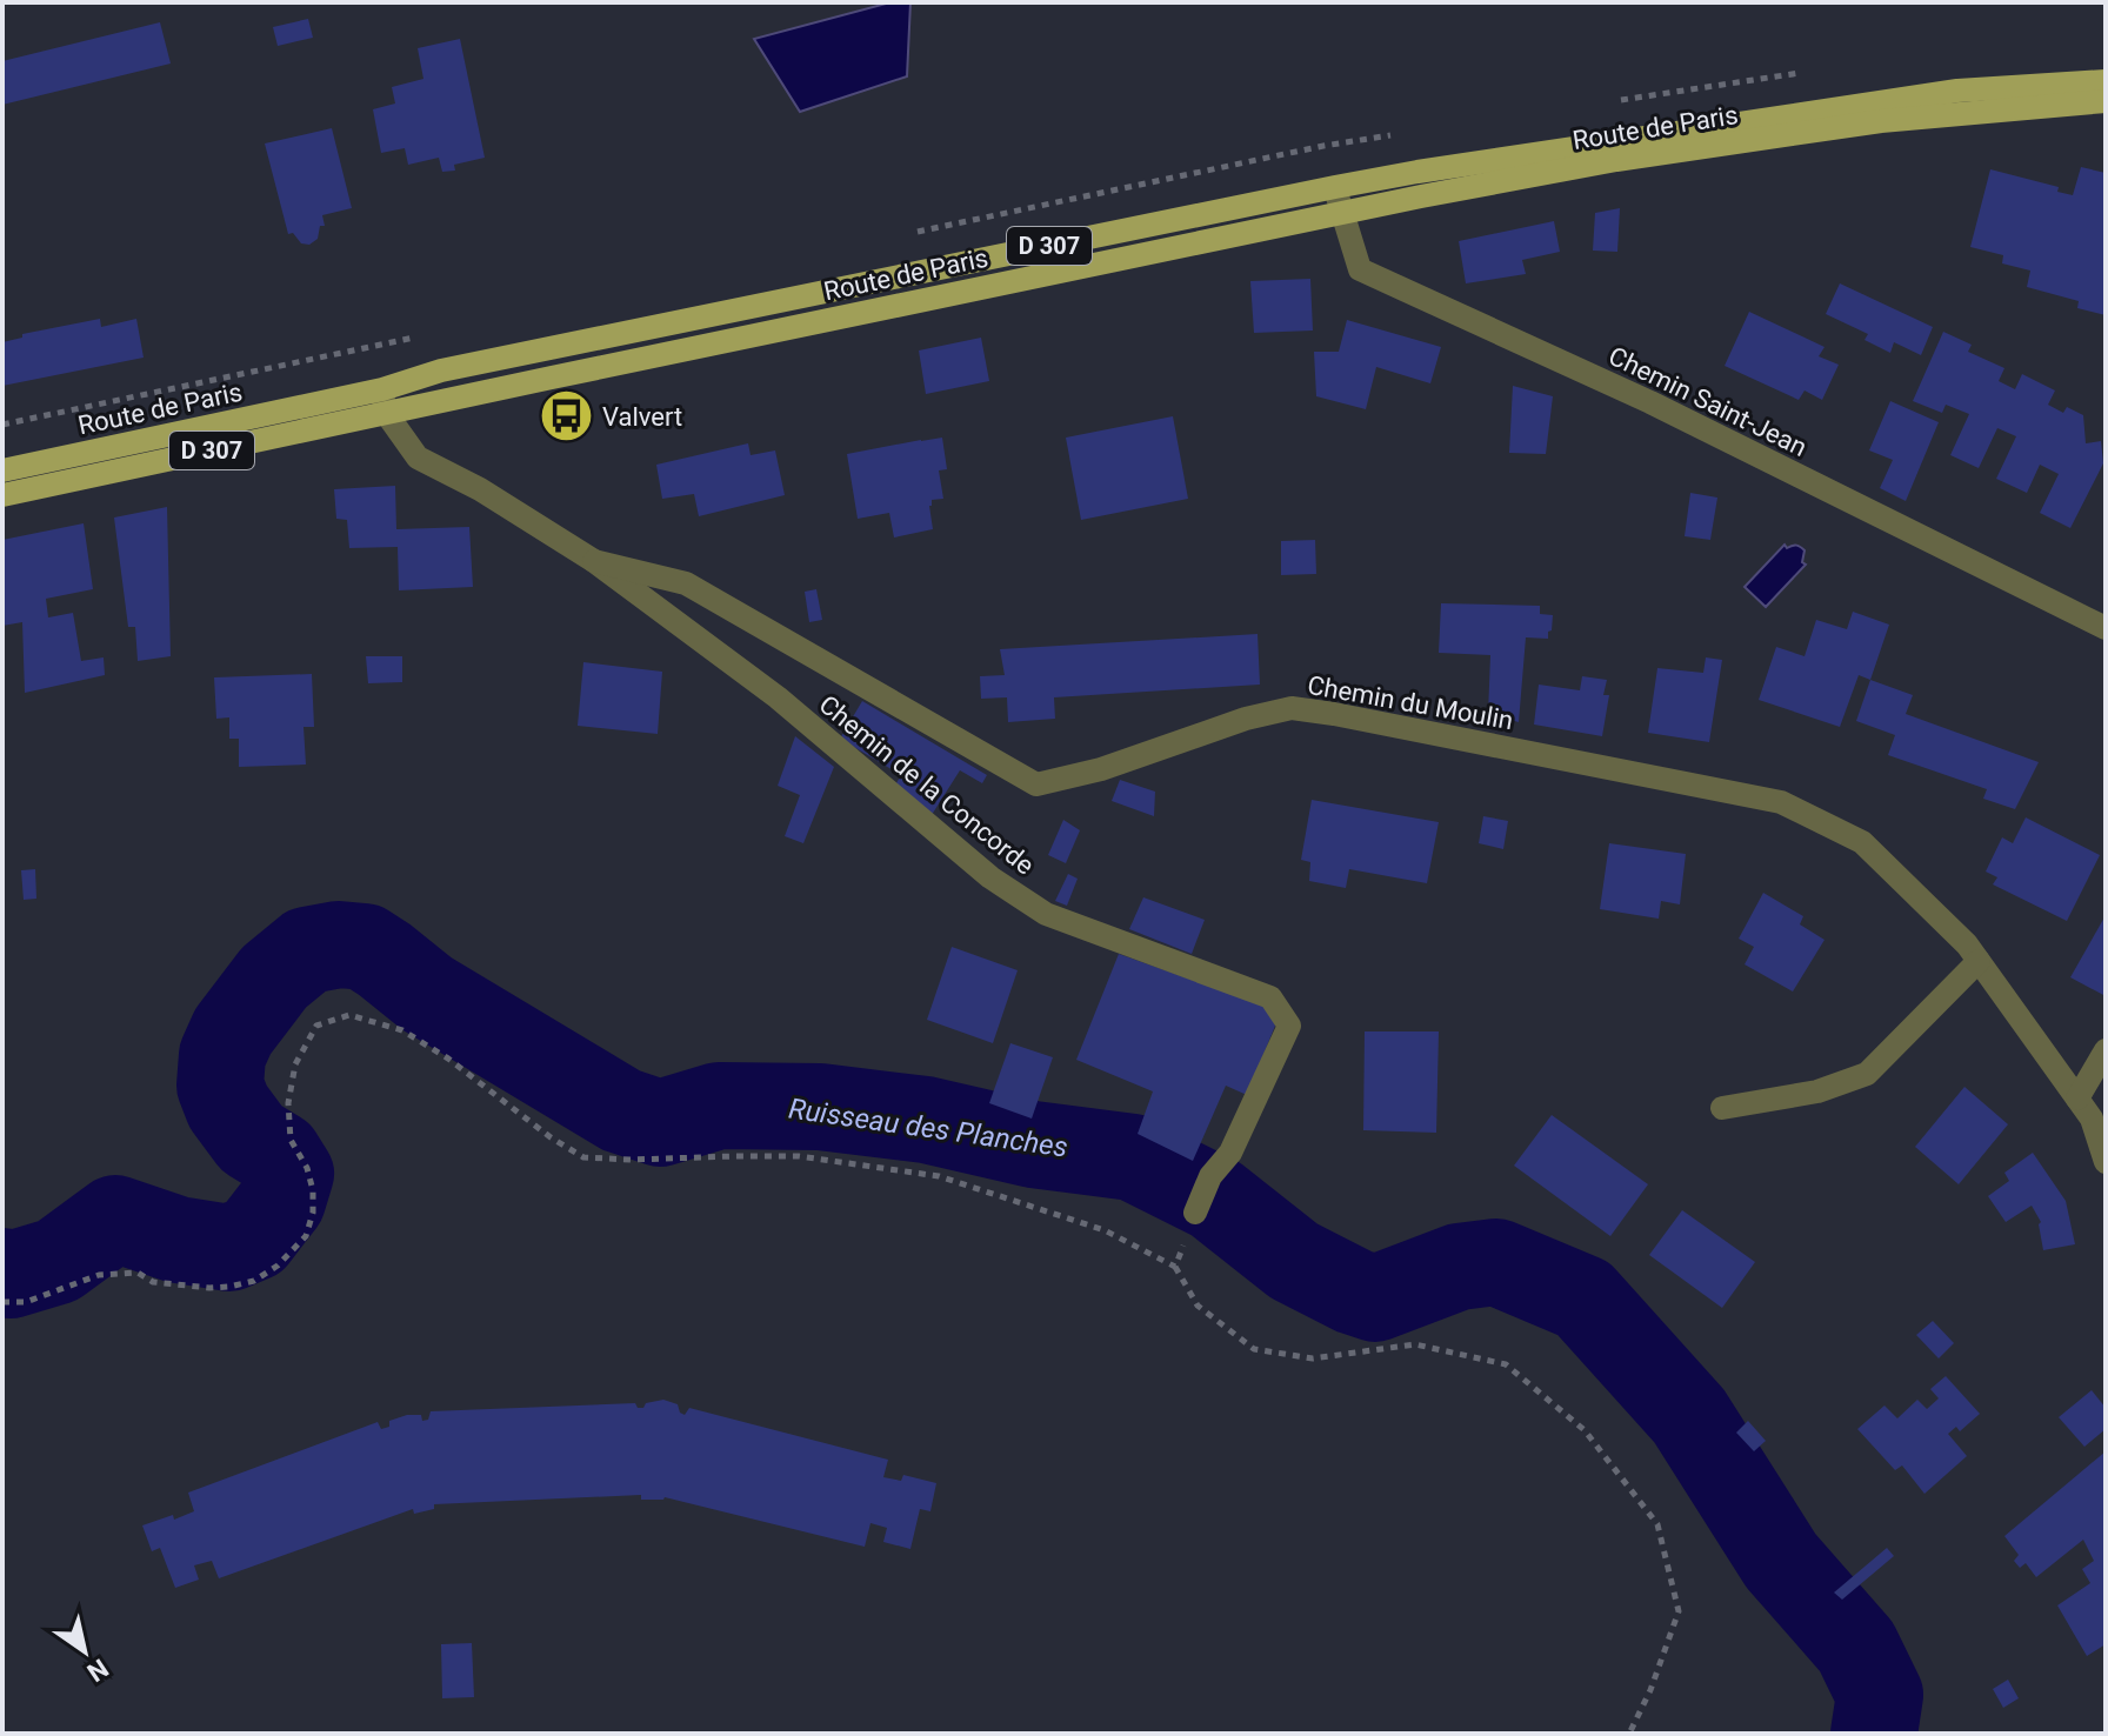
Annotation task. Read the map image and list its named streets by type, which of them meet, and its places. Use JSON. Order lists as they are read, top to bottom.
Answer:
{
  "streets": {
    "main road": ["Route de Paris", "D 307"],
    "street": ["Chemin Saint-Jean", "Chemin du Moulin", "Chemin de la Concorde"]
  },
  "crossings": [
    ["Route de Paris", "Chemin Saint-Jean"],
    ["Route de Paris", "Chemin de la Concorde"],
    ["Chemin du Moulin", "Chemin de la Concorde"]
  ],
  "water": ["Ruisseau des Planches"],
  "places": {
    "bus stop": ["Valvert"]
  },
  "north": "bottom right"
}
